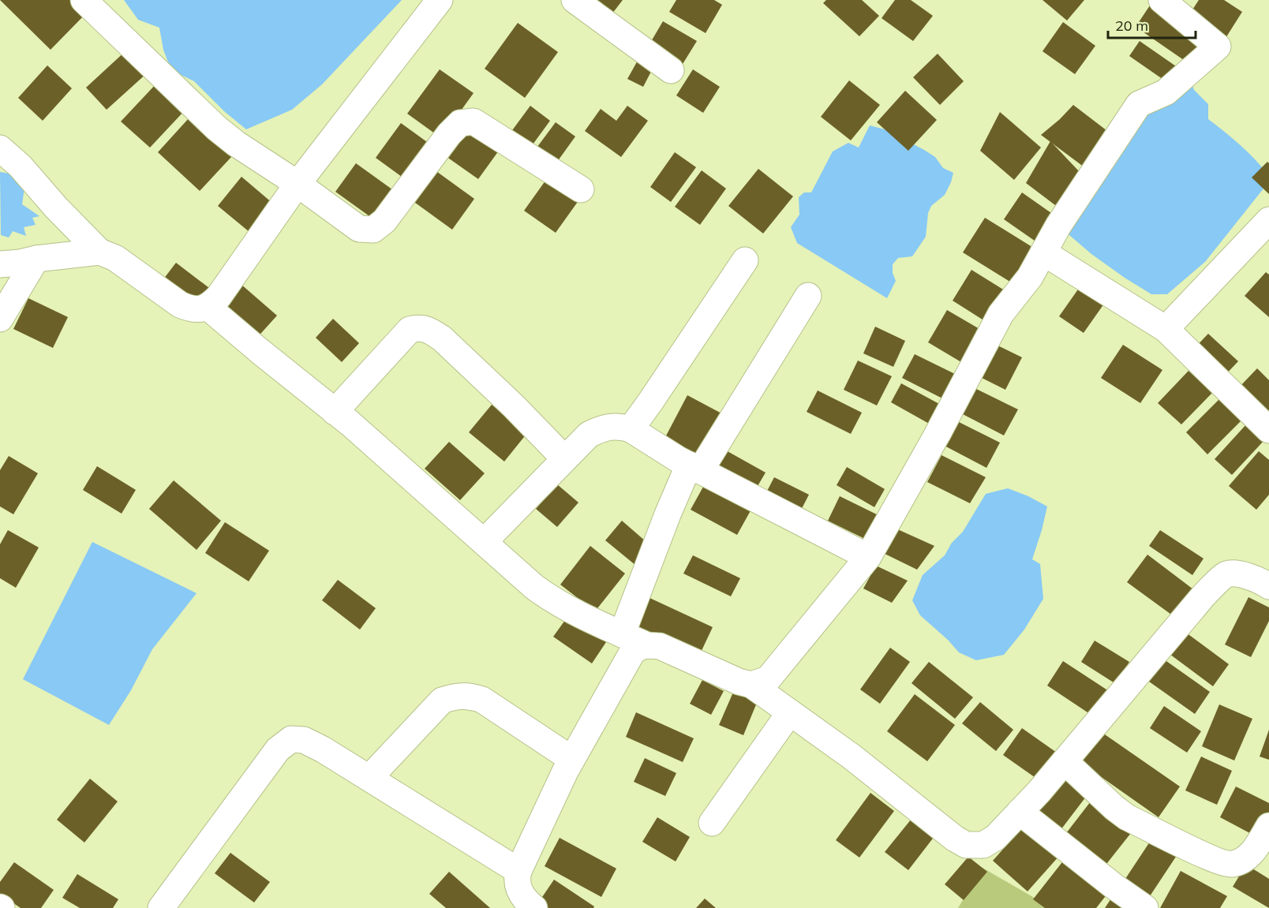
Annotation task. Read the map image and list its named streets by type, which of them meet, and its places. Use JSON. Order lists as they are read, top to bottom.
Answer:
{
  "scale_bar": "20 m"
}
